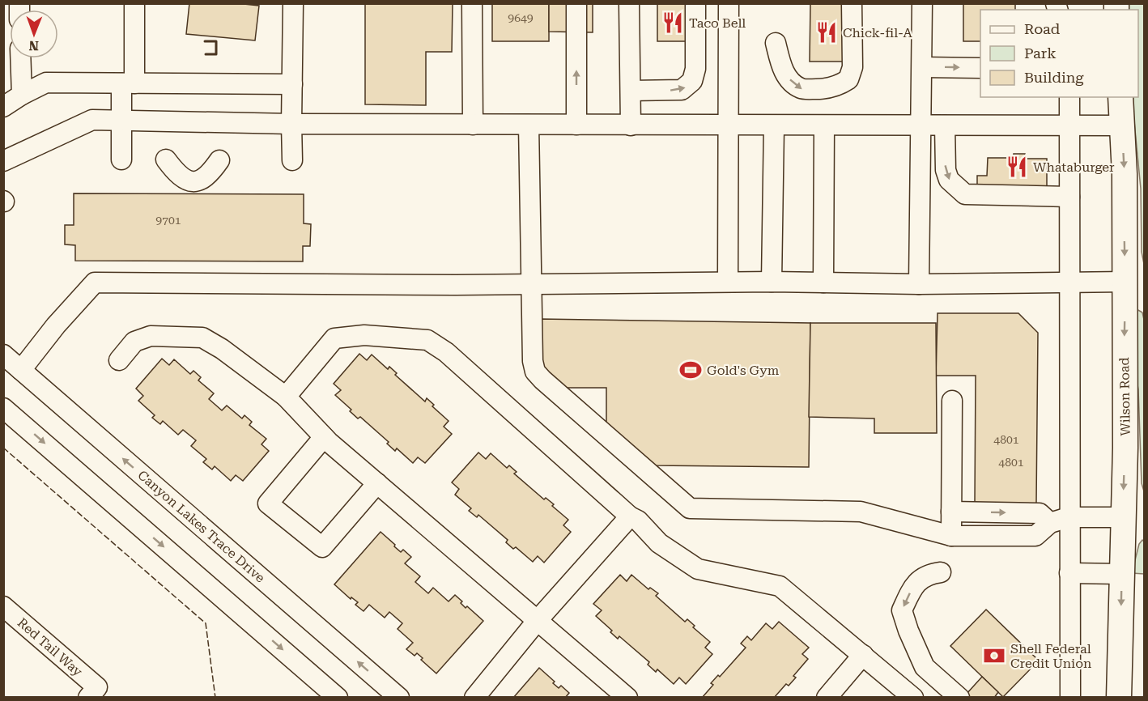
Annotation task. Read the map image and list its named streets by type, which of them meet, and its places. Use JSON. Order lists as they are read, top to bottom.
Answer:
{
  "streets": {
    "main road": ["Wilson Road"],
    "street": ["Canyon Lakes Trace Drive", "Red Tail Way"]
  },
  "one_way": ["Wilson Road"],
  "places": {
    "restaurant": ["Taco Bell", "Chick-fil-A", "Whataburger"],
    "sports": ["Gold's Gym"],
    "bank": ["Shell Federal Credit Union"]
  },
  "house_numbers": [
    "9649",
    "9701",
    "4801",
    "4801"
  ],
  "legend": ["Road", "Park", "Building"],
  "north": "bottom"
}
